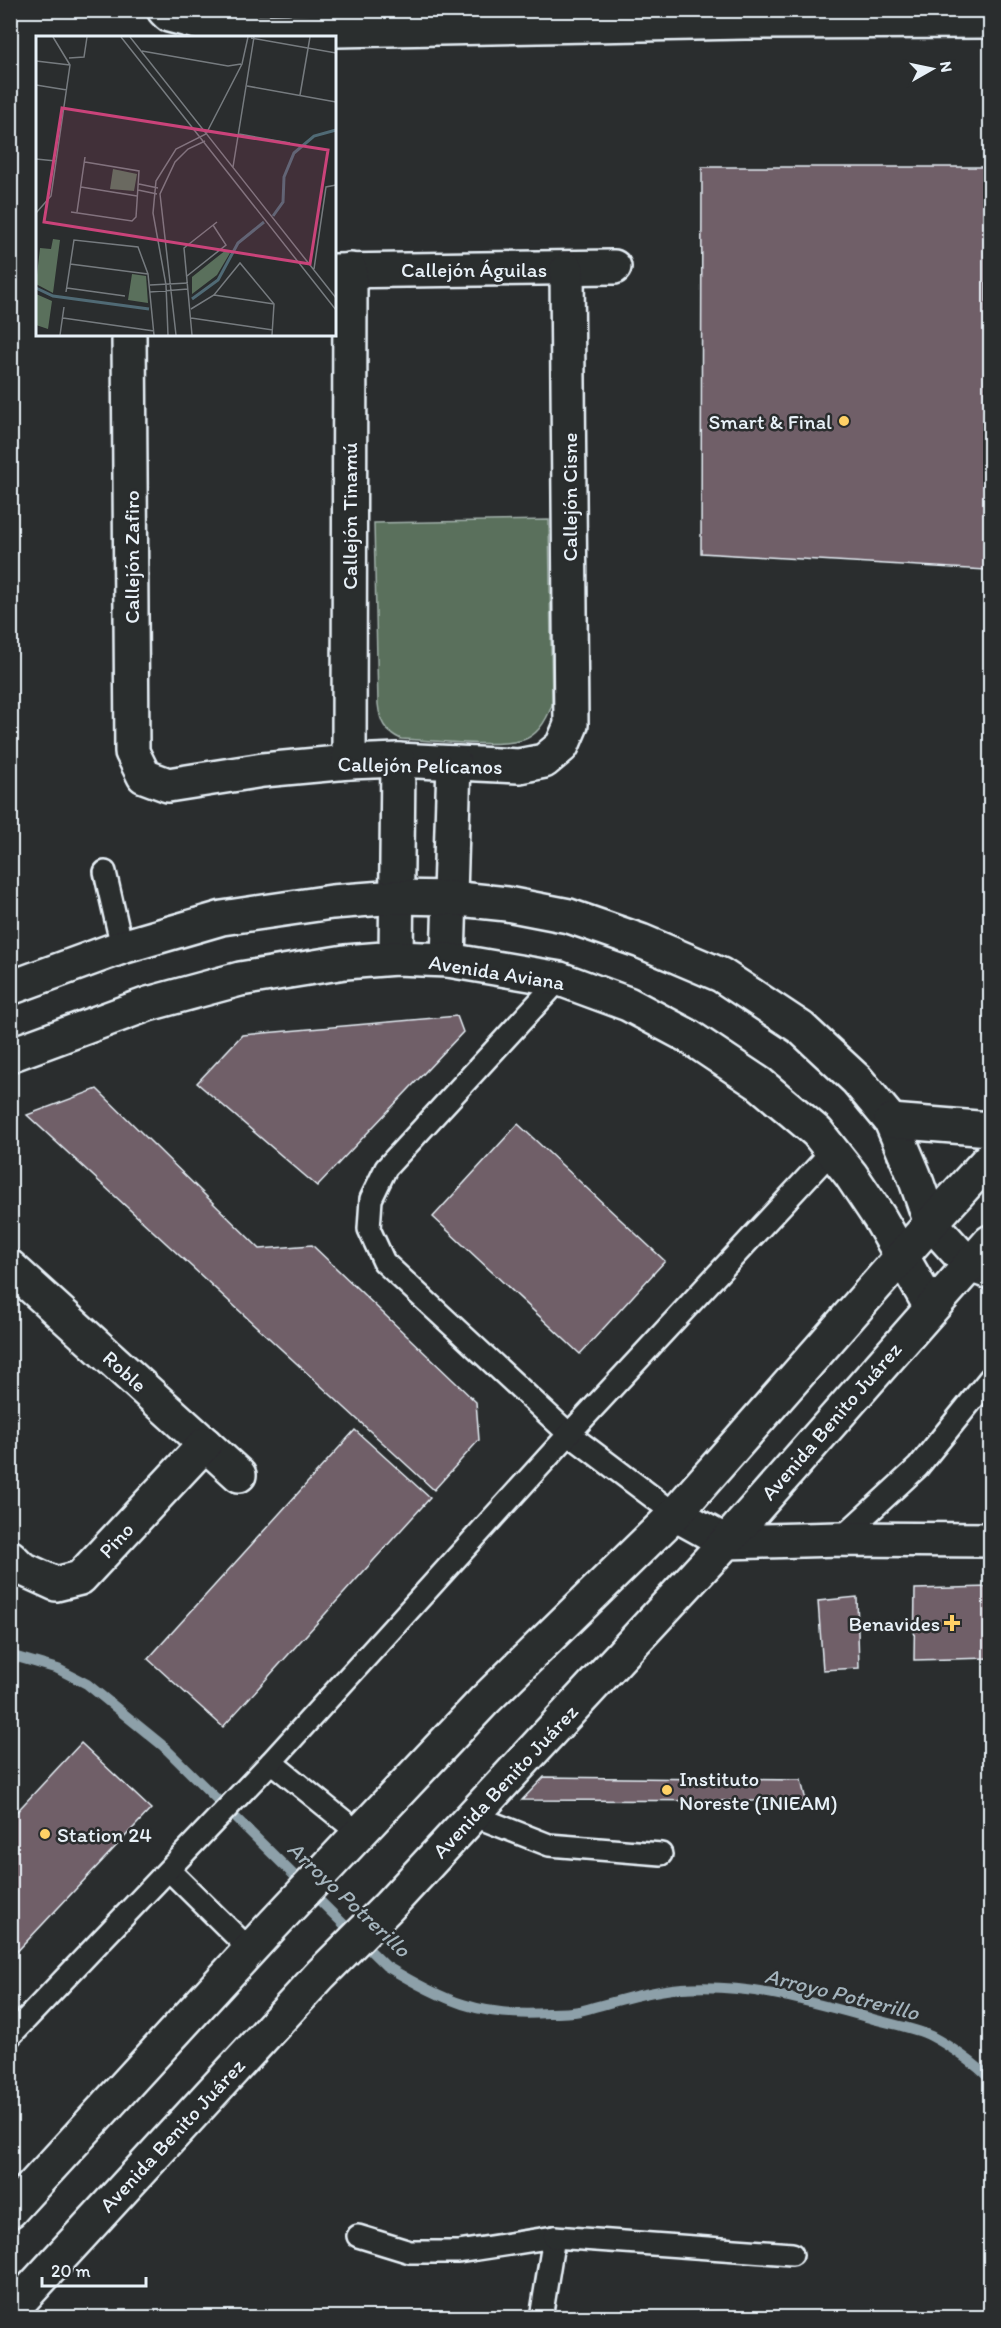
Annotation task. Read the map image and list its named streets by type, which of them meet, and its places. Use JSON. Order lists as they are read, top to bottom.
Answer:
{
  "streets": {
    "street": [
      "Callejón Águilas",
      "Callejón Cisne",
      "Callejón Tinamú",
      "Callejón Zafiro",
      "Callejón Pelícanos",
      "Avenida Aviana",
      "Roble",
      "Avenida Benito Juárez",
      "Pino"
    ]
  },
  "crossings": [
    ["Callejón Águilas", "Callejón Cisne"],
    ["Callejón Águilas", "Callejón Tinamú"],
    ["Callejón Cisne", "Callejón Pelícanos"],
    ["Callejón Tinamú", "Callejón Pelícanos"],
    ["Callejón Zafiro", "Callejón Pelícanos"],
    ["Avenida Aviana", "Avenida Benito Juárez"],
    ["Roble", "Pino"]
  ],
  "water": ["Arroyo Potrerillo"],
  "places": {
    "other": ["Smart & Final", "Instituto Noreste (INIEAM)", "Station 24"],
    "health": ["Benavides"]
  },
  "scale_bar": "20 m",
  "north": "right"
}
